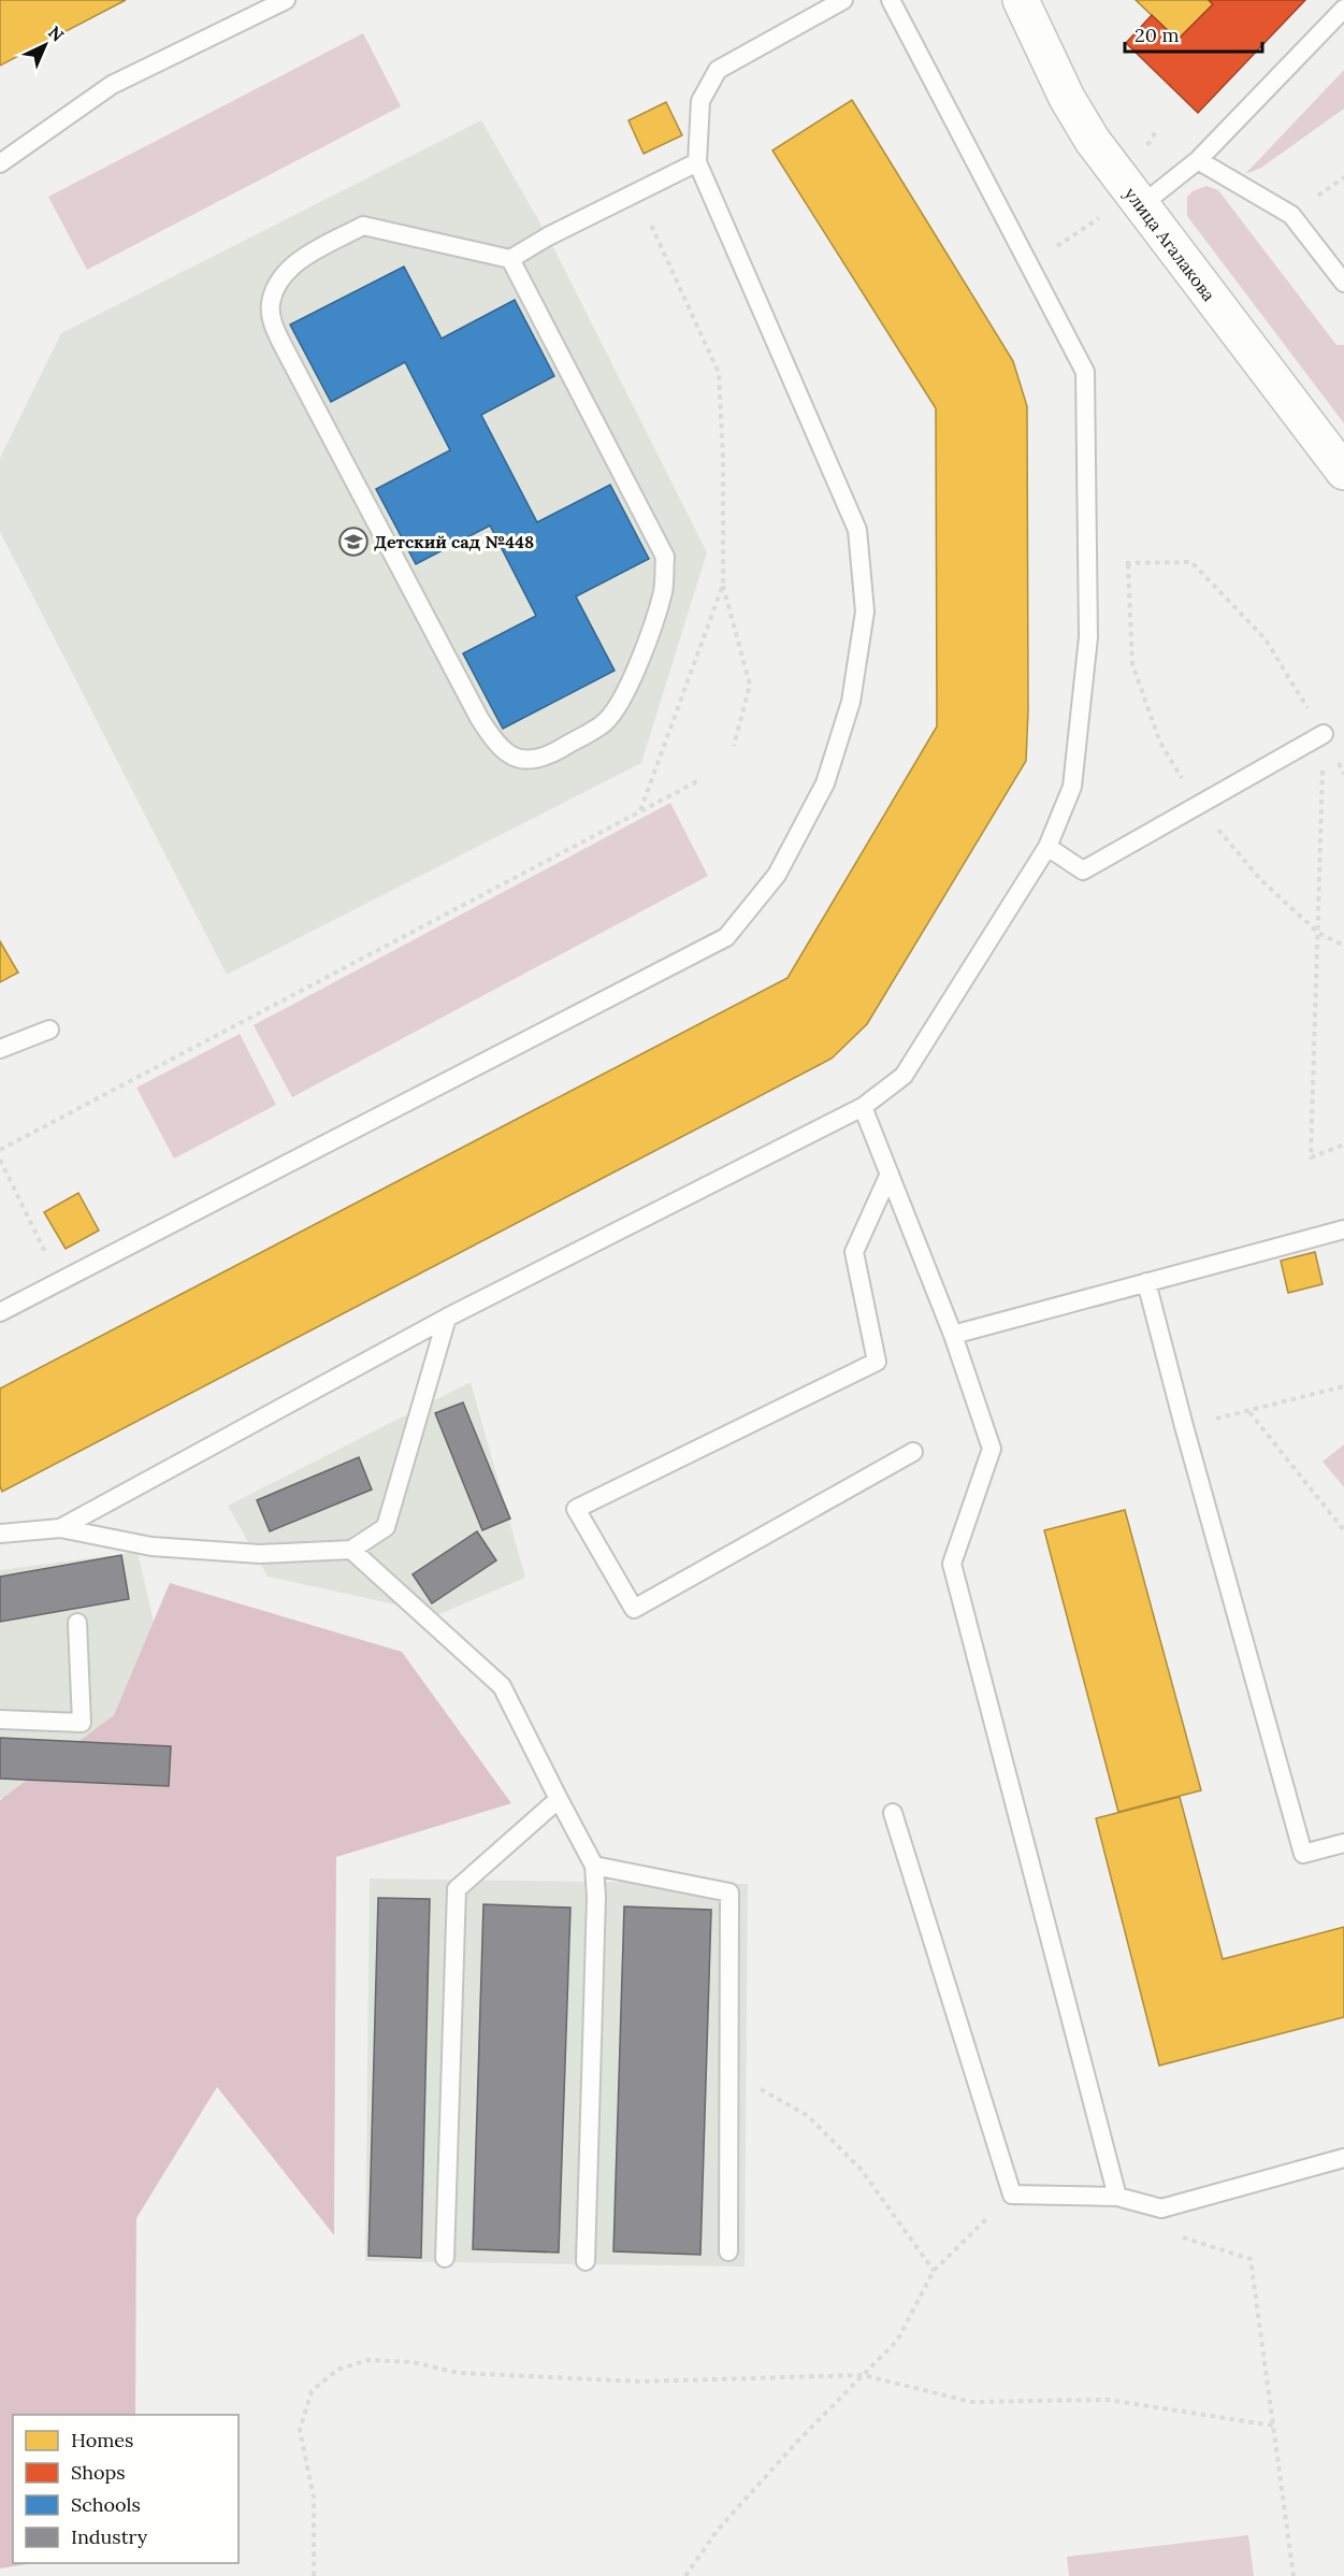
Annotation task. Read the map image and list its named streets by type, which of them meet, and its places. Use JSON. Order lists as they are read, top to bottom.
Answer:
{
  "streets": {
    "street": ["улица Агалакова"]
  },
  "places": {
    "school or university": ["Детский сад №448"]
  },
  "legend": [
    "Homes",
    "Shops",
    "Schools",
    "Industry"
  ],
  "scale_bar": "20 m",
  "north": "top right"
}
